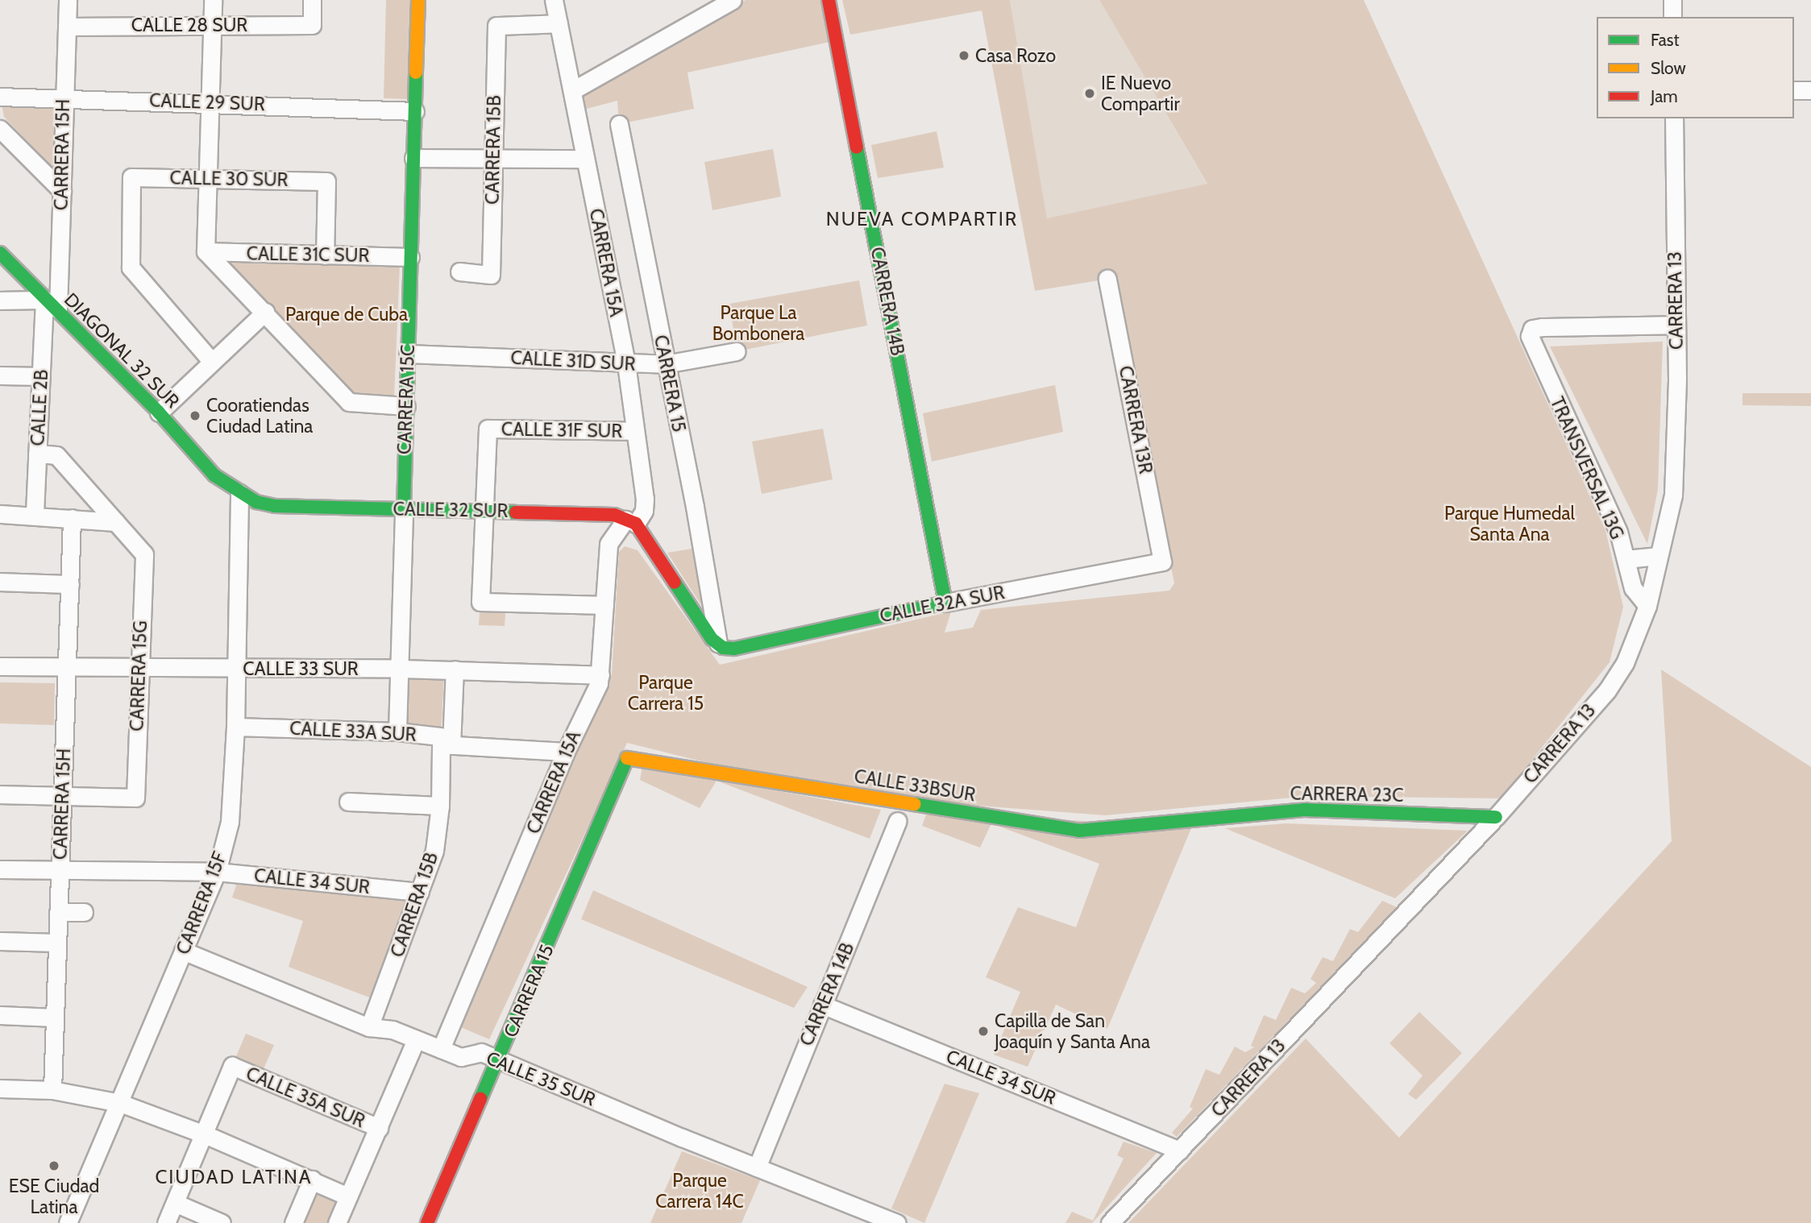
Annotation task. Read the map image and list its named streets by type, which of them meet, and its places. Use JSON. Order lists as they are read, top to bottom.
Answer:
{
  "streets": {
    "street": [
      "CALLE 28 SUR",
      "CALLE 29 SUR",
      "CARRERA 15B",
      "CARRERA 15H",
      "CALLE 30 SUR",
      "CALLE 31C SUR",
      "CARRERA 15A",
      "CARRERA 13",
      "CARRERA 14B",
      "DIAGONAL 32 SUR",
      "CALLE 31D SUR",
      "CARRERA 15",
      "CARRERA 15C",
      "CALLE 2B",
      "CARRERA 13R",
      "CALLE 31F SUR",
      "TRANSVERSAL 13G",
      "CALLE 32 SUR",
      "CALLE 32A SUR",
      "CALLE 33 SUR",
      "CARRERA 15G",
      "CALLE 33A SUR",
      "CALLE 33BSUR",
      "CARRERA 23C",
      "CALLE 34 SUR",
      "CARRERA 15F",
      "CALLE 35 SUR",
      "CALLE 35A SUR"
    ]
  },
  "crossings": [
    ["CALLE 28 SUR", "CARRERA 15H"],
    ["CALLE 29 SUR", "CARRERA 15H"],
    ["CALLE 29 SUR", "CARRERA 15C"],
    ["CARRERA 15B", "CARRERA 15A"],
    ["CARRERA 15B", "CALLE 33 SUR"],
    ["CARRERA 15B", "CALLE 33A SUR"],
    ["CARRERA 15B", "CALLE 34 SUR"],
    ["CARRERA 15B", "CALLE 35 SUR"],
    ["CARRERA 15H", "DIAGONAL 32 SUR"],
    ["CARRERA 15H", "CALLE 2B"],
    ["CARRERA 15H", "CALLE 33 SUR"],
    ["CARRERA 15H", "CARRERA 15G"],
    ["CARRERA 15H", "CALLE 34 SUR"],
    ["CALLE 30 SUR", "CALLE 31C SUR"],
    ["CALLE 31C SUR", "CARRERA 15C"],
    ["CARRERA 15A", "CALLE 31D SUR"],
    ["CARRERA 15A", "CALLE 31F SUR"],
    ["CARRERA 15A", "CALLE 32 SUR"],
    ["CARRERA 15A", "CALLE 33 SUR"],
    ["CARRERA 15A", "CALLE 33A SUR"],
    ["CARRERA 15A", "CALLE 35 SUR"],
    ["CARRERA 13", "TRANSVERSAL 13G"],
    ["CARRERA 13", "CARRERA 23C"],
    ["CARRERA 13", "CALLE 34 SUR"],
    ["CARRERA 14B", "CALLE 32A SUR"],
    ["CARRERA 14B", "CALLE 34 SUR"],
    ["CARRERA 14B", "CALLE 35 SUR"],
    ["DIAGONAL 32 SUR", "CALLE 2B"],
    ["DIAGONAL 32 SUR", "CALLE 32 SUR"],
    ["DIAGONAL 32 SUR", "CARRERA 15F"],
    ["CALLE 31D SUR", "CARRERA 15"],
    ["CALLE 31D SUR", "CARRERA 15C"],
    ["CARRERA 15", "CALLE 32A SUR"],
    ["CARRERA 15", "CALLE 33BSUR"],
    ["CARRERA 15", "CALLE 35 SUR"],
    ["CARRERA 15C", "CALLE 32 SUR"],
    ["CARRERA 15C", "CALLE 33 SUR"],
    ["CARRERA 15C", "CALLE 33A SUR"],
    ["CARRERA 13R", "CALLE 32A SUR"],
    ["CALLE 31F SUR", "CALLE 32 SUR"],
    ["CALLE 32 SUR", "CARRERA 15F"],
    ["CALLE 33 SUR", "CARRERA 15G"],
    ["CALLE 33 SUR", "CARRERA 15F"],
    ["CALLE 33A SUR", "CARRERA 15F"],
    ["CALLE 33BSUR", "CARRERA 23C"],
    ["CALLE 34 SUR", "CARRERA 15F"],
    ["CARRERA 15F", "CALLE 35 SUR"]
  ],
  "districts": ["NUEVA COMPARTIR", "CIUDAD LATINA"],
  "parks": [
    "Parque La Bombonera",
    "Parque de Cuba",
    "Parque Humedal Santa Ana",
    "Parque Carrera 15",
    "Parque Carrera 14C"
  ],
  "places": [
    "Casa Rozo",
    "IE Nuevo Compartir",
    "Cooratiendas Ciudad Latina",
    "Capilla de San Joaquín y Santa Ana",
    "ESE Ciudad Latina"
  ],
  "legend": ["Fast", "Slow", "Jam"]
}
